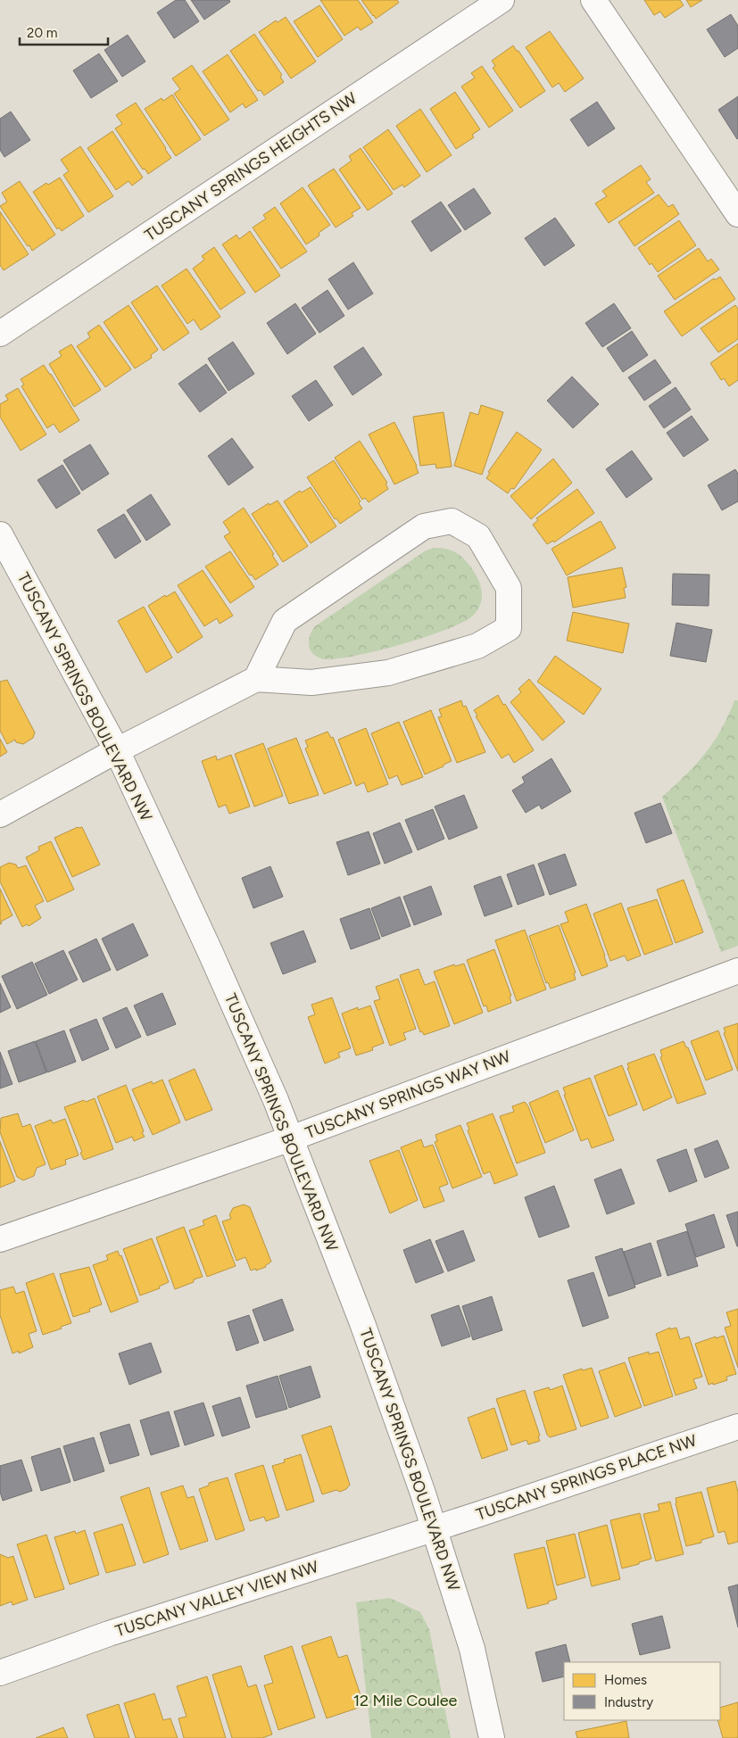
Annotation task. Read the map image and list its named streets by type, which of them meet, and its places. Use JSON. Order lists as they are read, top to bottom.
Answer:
{
  "streets": {
    "street": [
      "TUSCANY SPRINGS HEIGHTS NW",
      "TUSCANY SPRINGS BOULEVARD NW",
      "TUSCANY SPRINGS WAY NW",
      "TUSCANY SPRINGS PLACE NW",
      "TUSCANY VALLEY VIEW NW"
    ]
  },
  "crossings": [
    ["TUSCANY SPRINGS BOULEVARD NW", "TUSCANY SPRINGS WAY NW"],
    ["TUSCANY SPRINGS BOULEVARD NW", "TUSCANY SPRINGS PLACE NW"],
    ["TUSCANY SPRINGS BOULEVARD NW", "TUSCANY VALLEY VIEW NW"],
    ["TUSCANY SPRINGS PLACE NW", "TUSCANY VALLEY VIEW NW"]
  ],
  "parks": ["12 Mile Coulee"],
  "legend": ["Homes", "Industry"],
  "scale_bar": "20 m"
}
